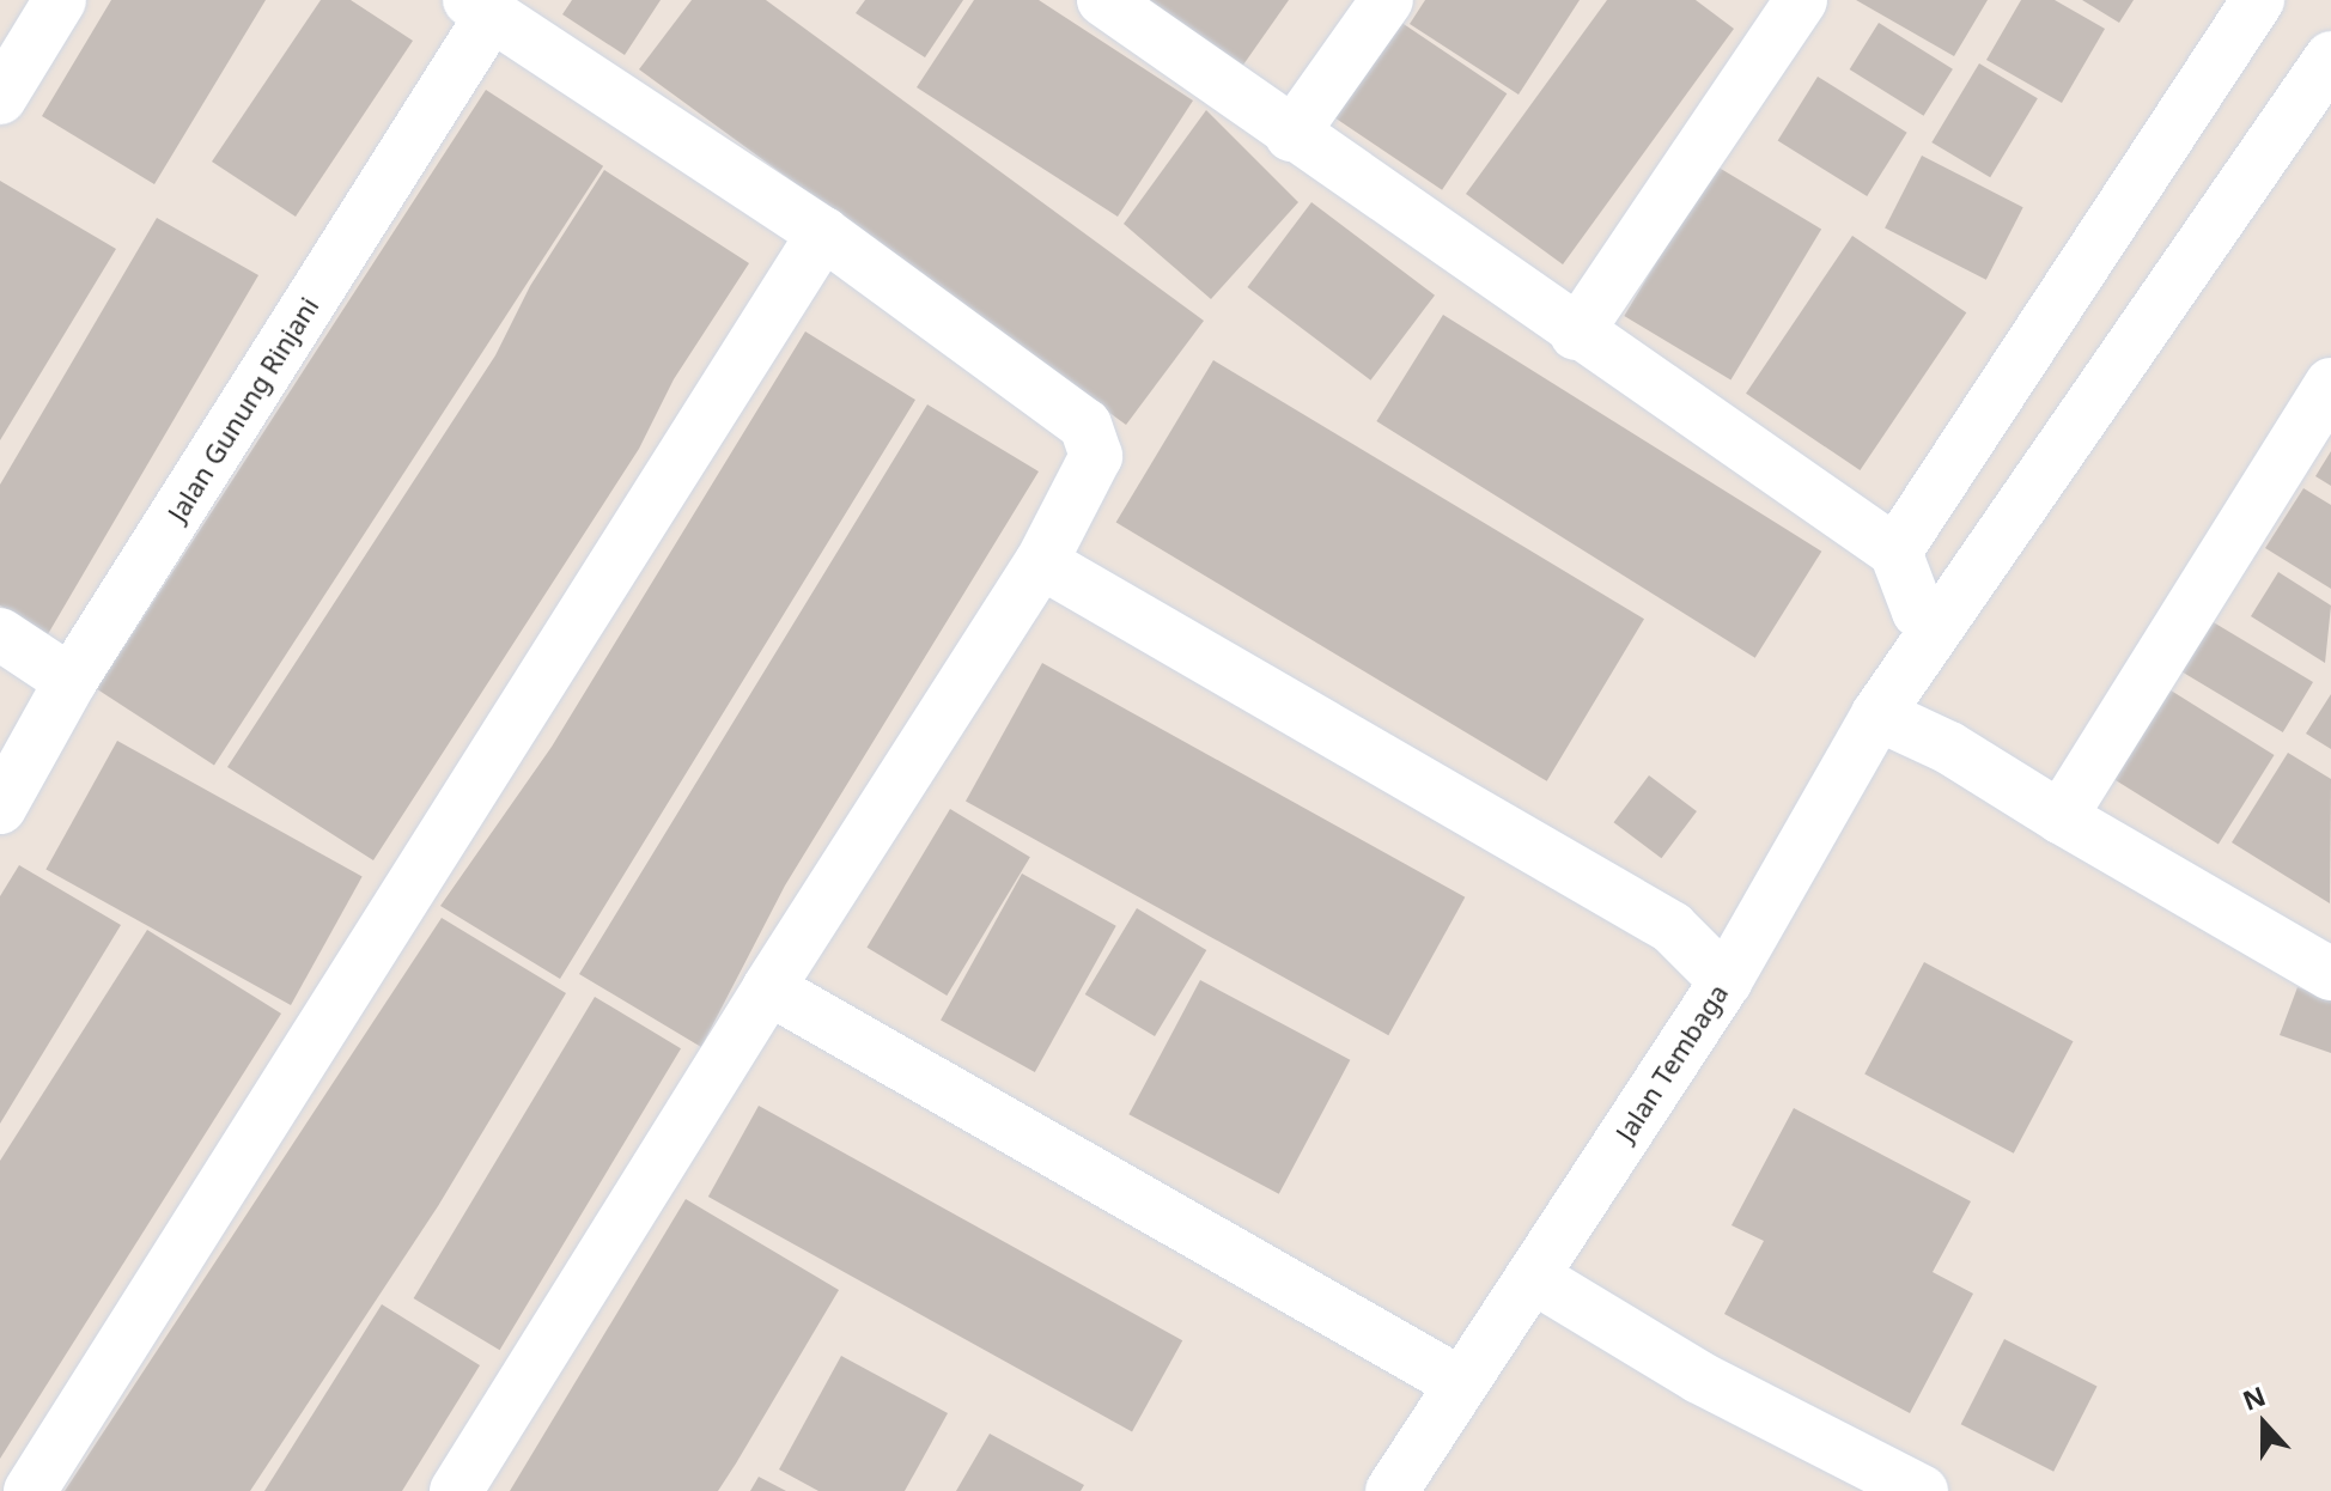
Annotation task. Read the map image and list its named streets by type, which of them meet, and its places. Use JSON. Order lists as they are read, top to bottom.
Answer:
{
  "streets": {
    "street": ["Jalan Gunung Rinjani", "Jalan Tembaga"]
  },
  "north": "top"
}
